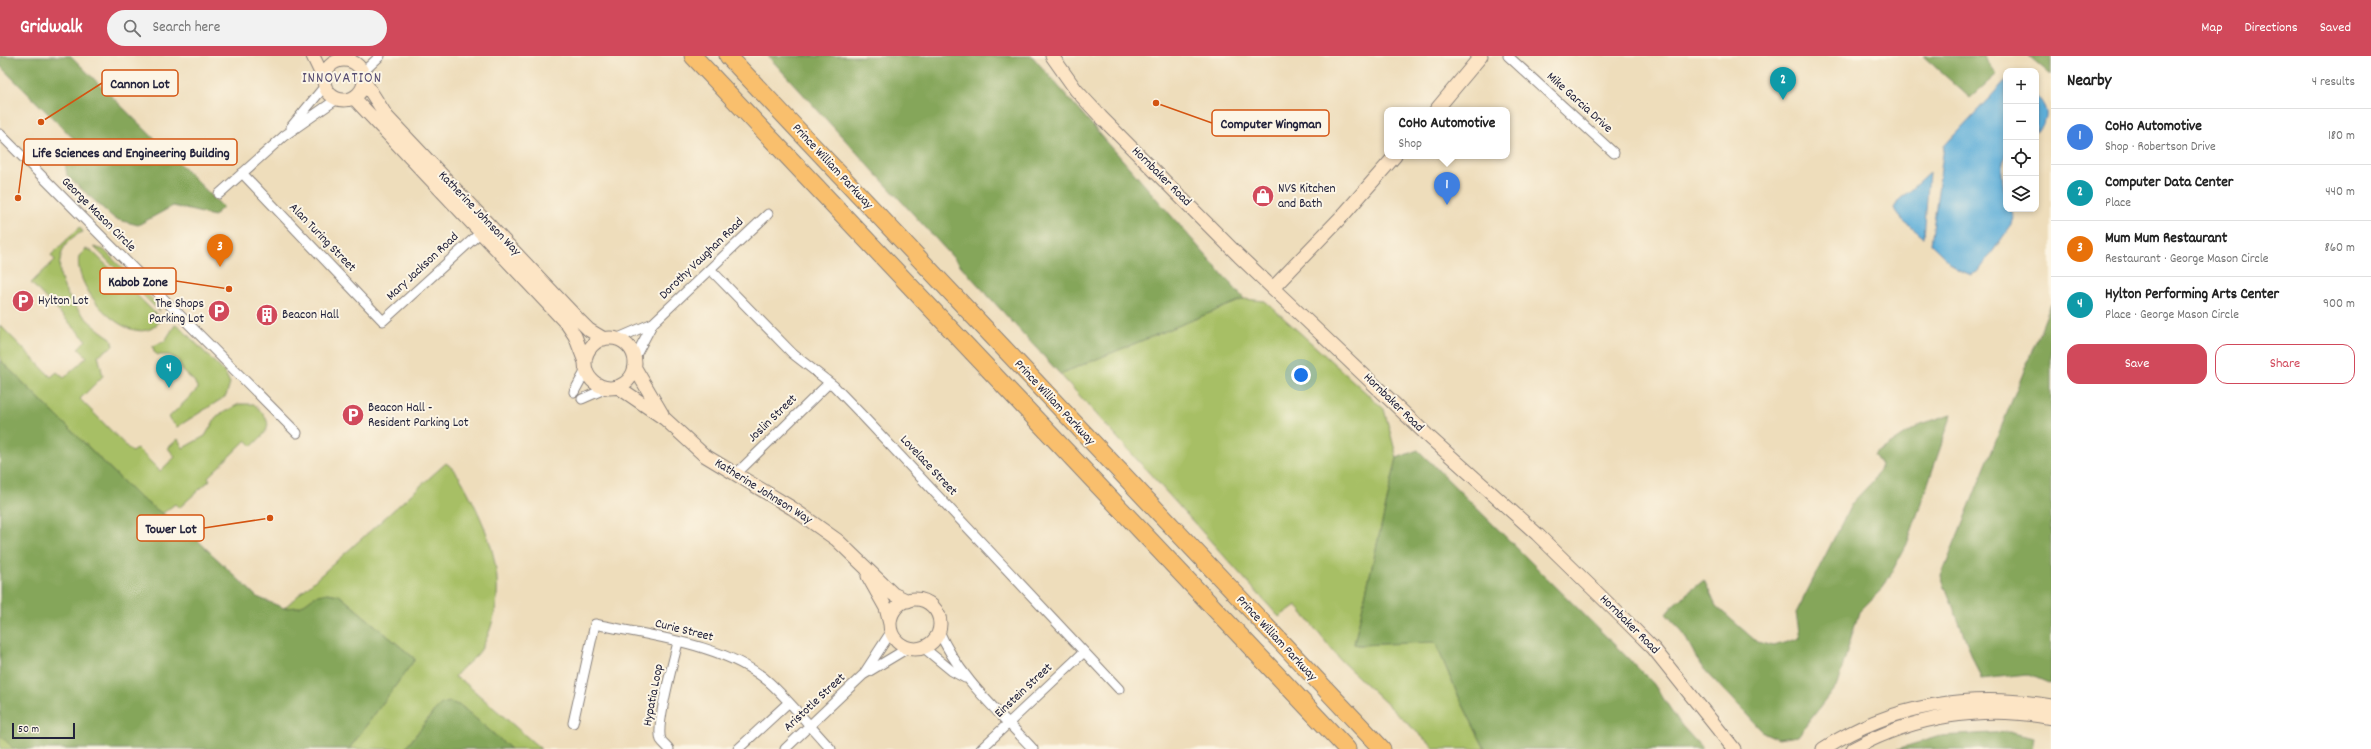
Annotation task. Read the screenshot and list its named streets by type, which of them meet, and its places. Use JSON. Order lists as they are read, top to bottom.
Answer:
{
  "streets": {
    "highway": ["Prince William Parkway"],
    "street": [
      "Mike Garcia Drive",
      "Hornbaker Road",
      "Katherine Johnson Way",
      "George Mason Circle",
      "Alan Turing Street",
      "Dorothy Vaughan Road",
      "Mary Jackson Road",
      "Joslin Street",
      "Lovelace Street",
      "Curie Street",
      "Einstein Street",
      "Hypatia Loop",
      "Aristotle Street"
    ]
  },
  "crossings": [
    ["Katherine Johnson Way", "Dorothy Vaughan Road"],
    ["Katherine Johnson Way", "Mary Jackson Road"],
    ["Katherine Johnson Way", "Joslin Street"],
    ["Katherine Johnson Way", "Aristotle Street"],
    ["Alan Turing Street", "Mary Jackson Road"],
    ["Dorothy Vaughan Road", "Lovelace Street"],
    ["Joslin Street", "Lovelace Street"],
    ["Lovelace Street", "Einstein Street"],
    ["Curie Street", "Hypatia Loop"],
    ["Curie Street", "Aristotle Street"]
  ],
  "districts": ["INNOVATION"],
  "places": {
    "other": [
      "Computer Wingman",
      "Cannon Lot",
      "Life Sciences and Engineering Building",
      "Kabob Zone",
      "Tower Lot"
    ],
    "shop": ["NVS Kitchen and Bath"],
    "parking": ["Hylton Lot", "The Shops Parking Lot", "Beacon Hall - Resident Parking Lot"],
    "building": ["Beacon Hall"]
  },
  "scale_bar": "50 m",
  "page": {
    "header": "Gridwalk",
    "search": "Search here",
    "nav": ["Map", "Directions", "Saved"],
    "heading": ["Nearby", "4 results"],
    "pins": [
      "2",
      "1",
      "3",
      "4"
    ],
    "map_buttons": ["+", "−"],
    "popup": ["CoHo Automotive", "Shop"],
    "list": [
      {
        "mark": "1",
        "name": "CoHo Automotive",
        "note": "Shop · Robertson Drive",
        "value": "180 m"
      },
      {
        "mark": "2",
        "name": "Computer Data Center",
        "note": "Place",
        "value": "440 m"
      },
      {
        "mark": "3",
        "name": "Mum Mum Restaurant",
        "note": "Restaurant · George Mason Circle",
        "value": "860 m"
      },
      {
        "mark": "4",
        "name": "Hylton Performing Arts Center",
        "note": "Place · George Mason Circle",
        "value": "900 m"
      }
    ],
    "buttons": ["Save", "Share"],
    "scale": "50 m"
  }
}
